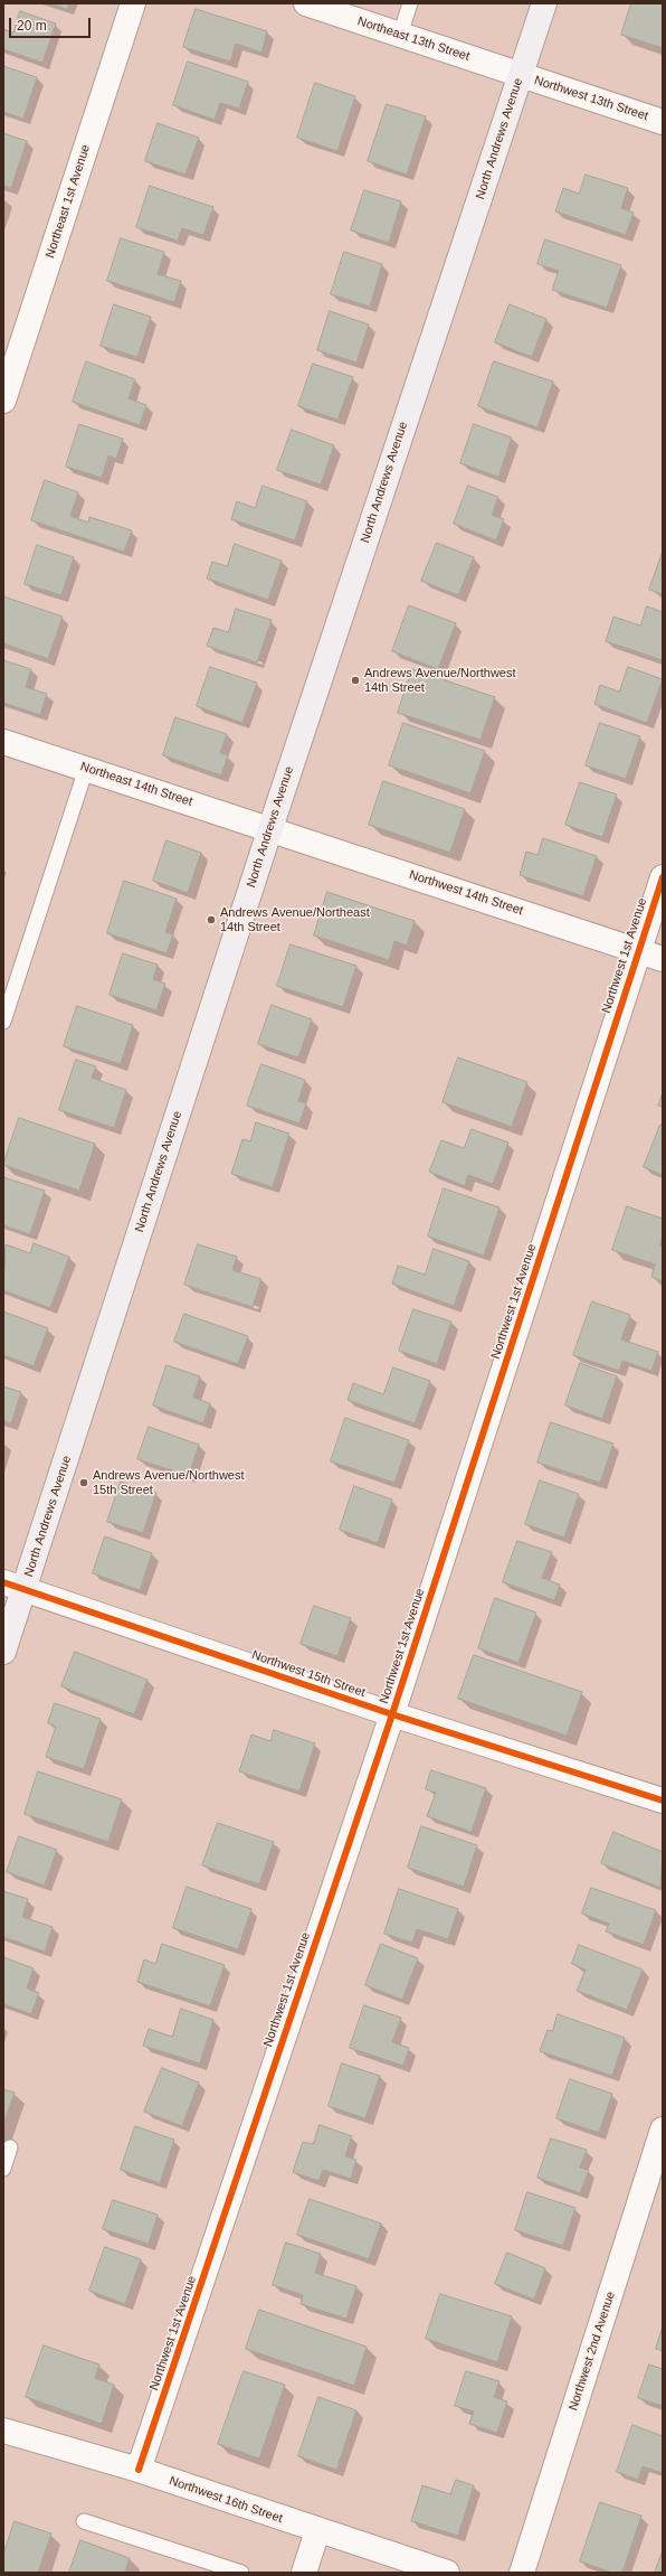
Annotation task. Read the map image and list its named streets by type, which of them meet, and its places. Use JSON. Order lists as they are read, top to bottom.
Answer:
{
  "streets": {
    "main road": ["North Andrews Avenue"],
    "street": [
      "Northeast 13th Street",
      "Northwest 13th Street",
      "Northeast 1st Avenue",
      "Northeast 14th Street",
      "Northwest 14th Street",
      "Northwest 1st Avenue",
      "Northwest 15th Street",
      "Northwest 2nd Avenue",
      "Northwest 16th Street"
    ]
  },
  "crossings": [
    ["Northeast 13th Street", "Northwest 13th Street"],
    ["Northeast 13th Street", "North Andrews Avenue"],
    ["Northwest 13th Street", "North Andrews Avenue"],
    ["North Andrews Avenue", "Northeast 14th Street"],
    ["North Andrews Avenue", "Northwest 14th Street"],
    ["North Andrews Avenue", "Northwest 15th Street"],
    ["Northeast 14th Street", "Northwest 14th Street"],
    ["Northwest 14th Street", "Northwest 1st Avenue"],
    ["Northwest 1st Avenue", "Northwest 15th Street"],
    ["Northwest 1st Avenue", "Northwest 16th Street"]
  ],
  "places": ["Andrews Avenue/Northwest 14th Street", "Andrews Avenue/Northeast 14th Street", "Andrews Avenue/Northwest 15th Street"],
  "scale_bar": "20 m"
}
